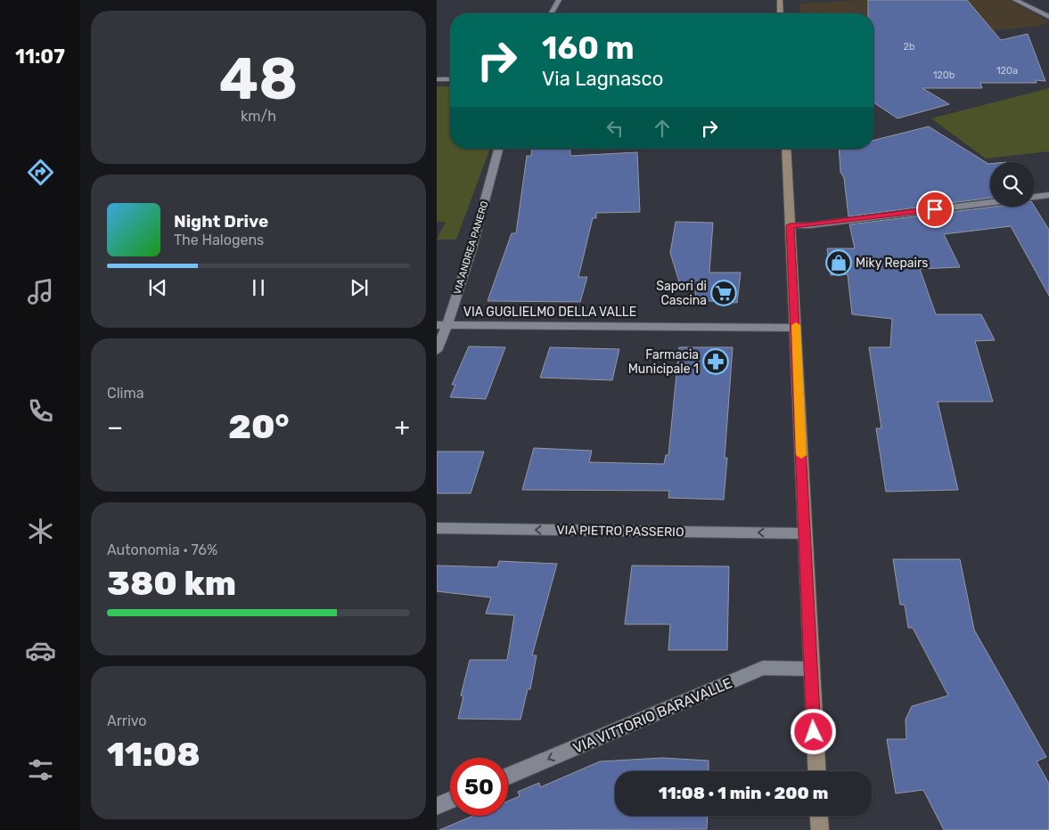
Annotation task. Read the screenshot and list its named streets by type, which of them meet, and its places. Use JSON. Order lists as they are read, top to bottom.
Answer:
{
  "streets": {
    "street": [
      "VIA ANDREA PANERO",
      "VIA GUGLIELMO DELLA VALLE",
      "VIA PIETRO PASSERIO",
      "VIA VITTORIO BARAVALLE"
    ]
  },
  "crossings": [
    ["VIA ANDREA PANERO", "VIA GUGLIELMO DELLA VALLE"]
  ],
  "one_way": ["VIA PIETRO PASSERIO", "VIA VITTORIO BARAVALLE"],
  "places": {
    "shop": ["Miky Repairs"],
    "supermarket": ["Sapori di Cascina"],
    "pharmacy": ["Farmacia Municipale 1"]
  },
  "house_numbers": ["2b", "120a", "120b"],
  "page": {
    "tabs": "11:07",
    "tile": [
      ["48", "km/h"],
      "Clima",
      ["Autonomia · 76%", "380 km"],
      ["Arrivo", "11:08"]
    ],
    "turn": ["160 m", "Via Lagnasco"],
    "song": ["Night Drive", "The Halogens"],
    "heat": ["−", "20°", "+"],
    "limit": "50",
    "trip": "11:08 · 1 min · 200 m"
  }
}
